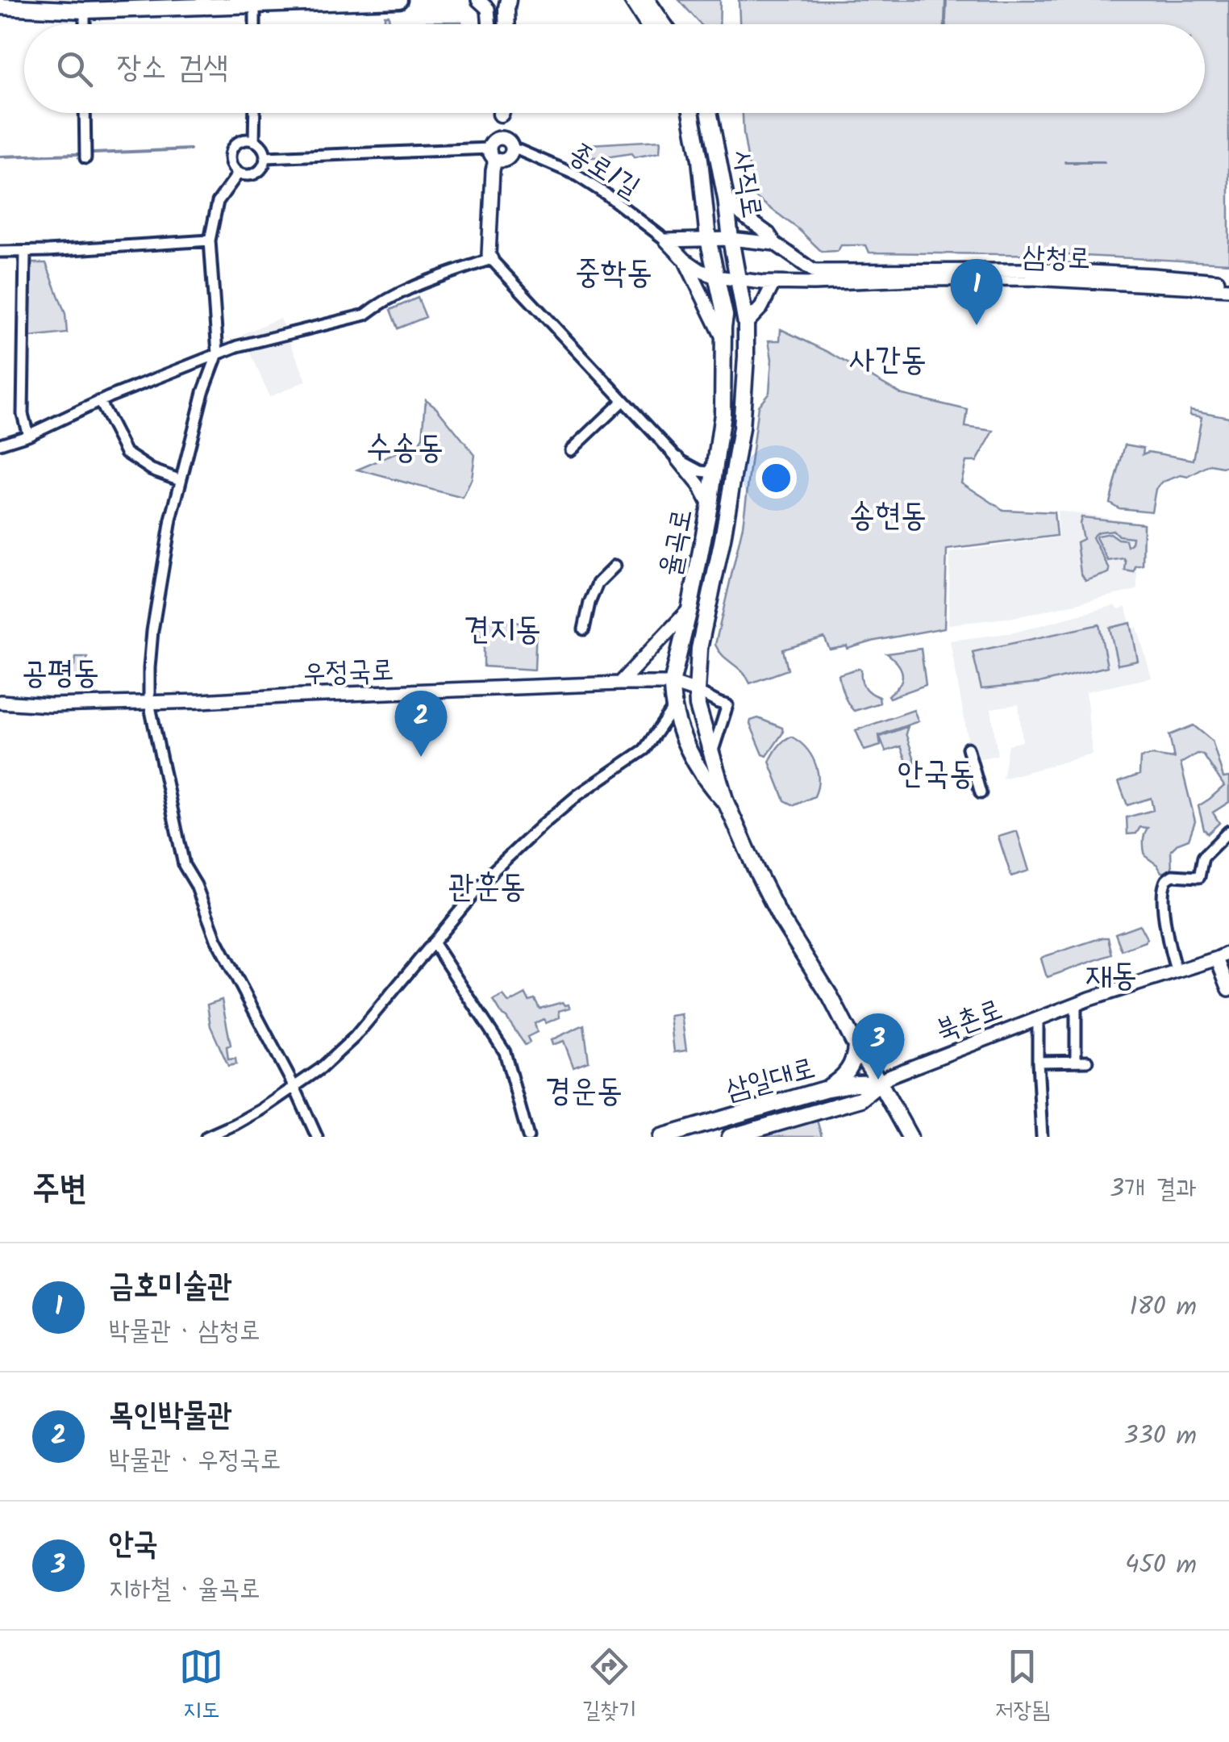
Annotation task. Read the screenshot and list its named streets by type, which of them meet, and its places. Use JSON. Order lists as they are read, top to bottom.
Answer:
{
  "streets": {
    "main road": ["사직로", "율곡로", "삼일대로"],
    "street": [
      "종로1길",
      "삼청로",
      "우정국로",
      "북촌로"
    ]
  },
  "crossings": [
    ["사직로", "삼청로"],
    ["사직로", "율곡로"],
    ["삼청로", "율곡로"],
    ["율곡로", "우정국로"],
    ["율곡로", "북촌로"],
    ["율곡로", "삼일대로"],
    ["북촌로", "삼일대로"]
  ],
  "districts": [
    "중학동",
    "사간동",
    "수송동",
    "송현동",
    "견지동",
    "공평동",
    "안국동",
    "관훈동",
    "재동",
    "경운동"
  ],
  "page": {
    "search": "장소 검색",
    "pins": ["1", "2", "3"],
    "heading": ["주변", "3개 결과"],
    "list": [
      {
        "mark": "1",
        "name": "금호미술관",
        "note": "박물관 · 삼청로",
        "value": "180 m"
      },
      {
        "mark": "2",
        "name": "목인박물관",
        "note": "박물관 · 우정국로",
        "value": "330 m"
      },
      {
        "mark": "3",
        "name": "안국",
        "note": "지하철 · 율곡로",
        "value": "450 m"
      }
    ],
    "nav": ["지도", "길찾기", "저장됨"]
  }
}
